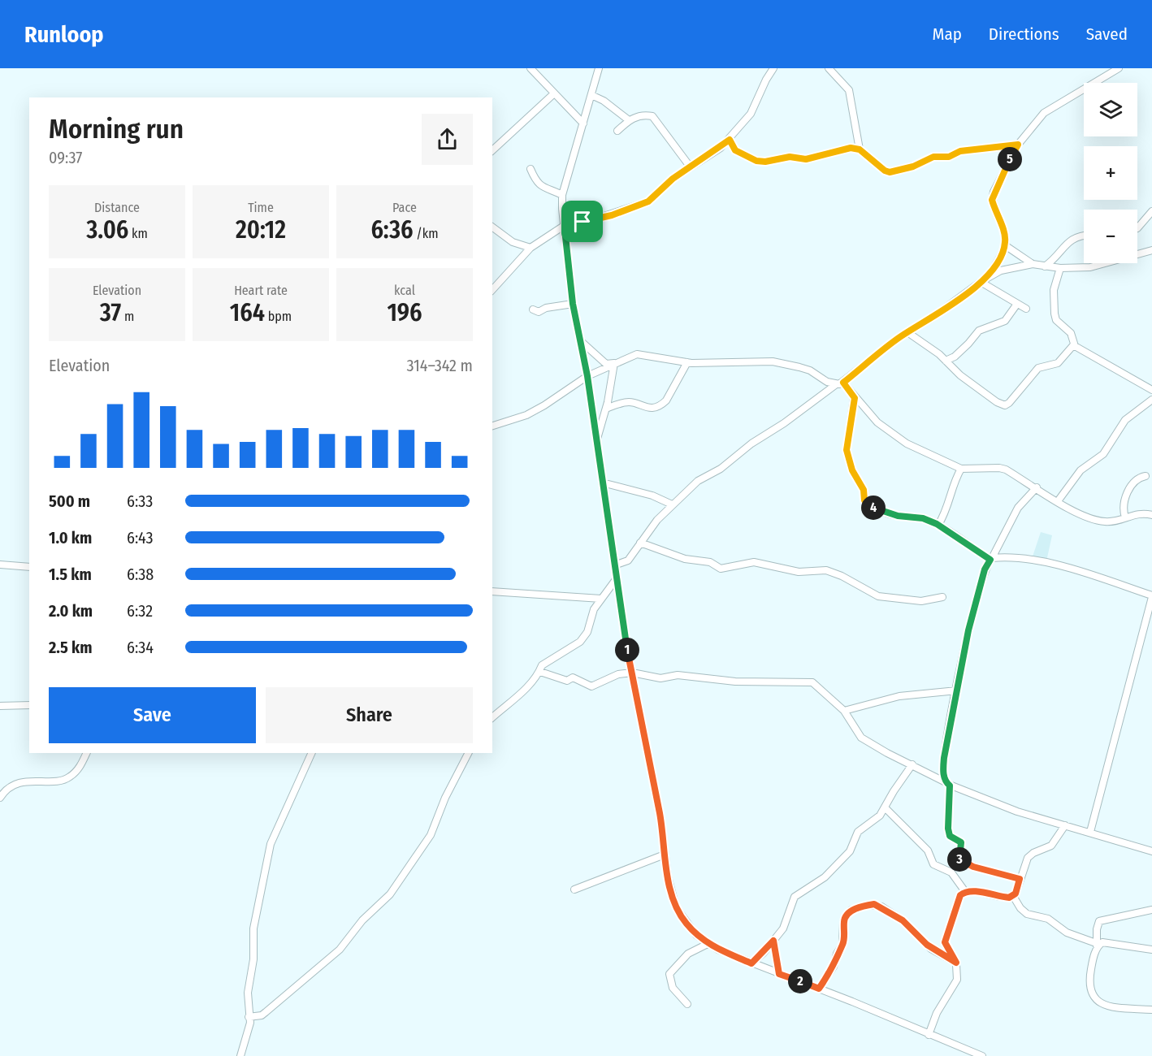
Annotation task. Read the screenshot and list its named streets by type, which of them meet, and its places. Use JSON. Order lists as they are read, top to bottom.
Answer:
{
  "page": {
    "header": "Runloop",
    "nav": ["Map", "Directions", "Saved"],
    "map_buttons": ["+", "−"],
    "heading": ["Morning run", "09:37"],
    "pins": [
      "5",
      "4",
      "1",
      "3",
      "2"
    ],
    "stats": [
      ["Distance", "3.06 km"],
      ["Time", "20:12"],
      ["Pace", "6:36 /km"],
      ["Elevation", "37 m"],
      ["Heart rate", "164 bpm"],
      ["kcal", "196"]
    ],
    "chart": ["Elevation", "314–342 m"],
    "list": [
      {
        "name": "500 m",
        "note": "6:33"
      },
      {
        "name": "1.0 km",
        "note": "6:43"
      },
      {
        "name": "1.5 km",
        "note": "6:38"
      },
      {
        "name": "2.0 km",
        "note": "6:32"
      },
      {
        "name": "2.5 km",
        "note": "6:34"
      }
    ],
    "buttons": ["Save", "Share"]
  }
}
